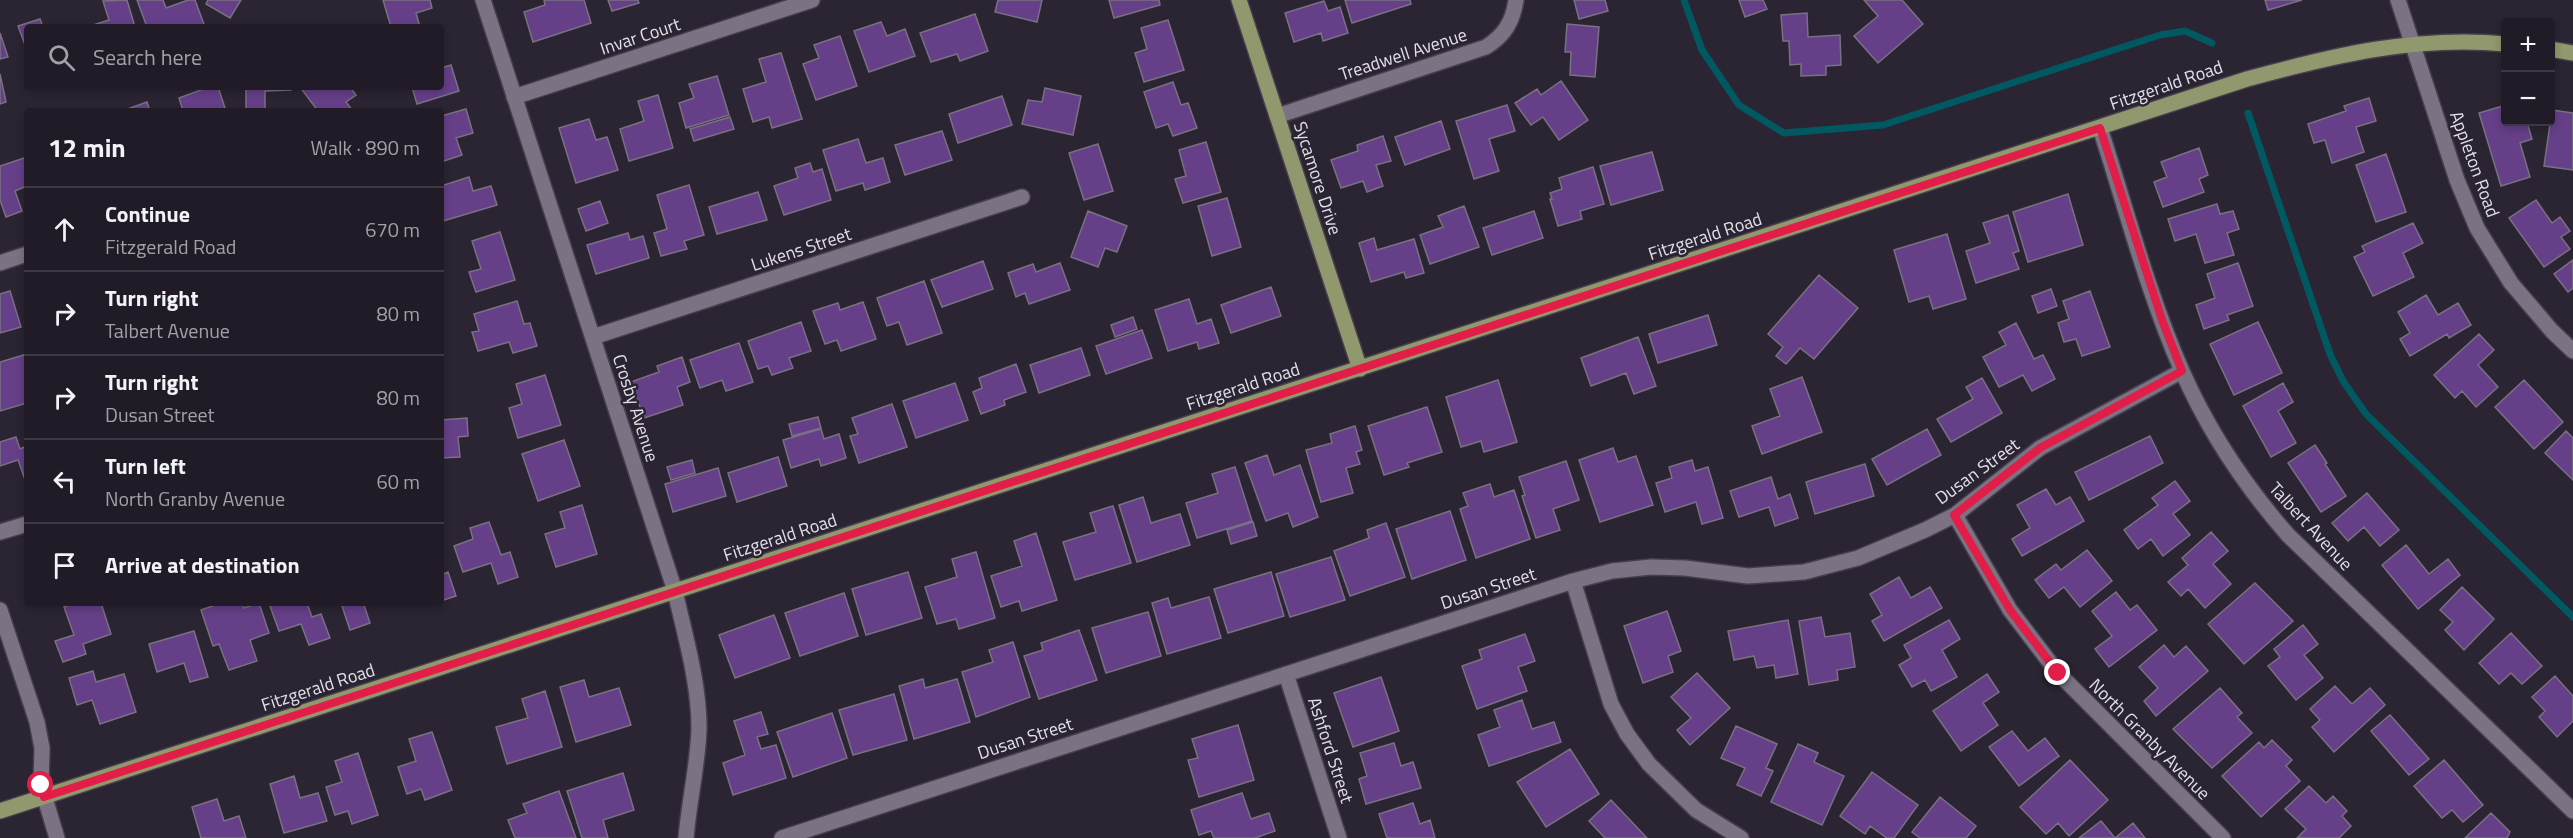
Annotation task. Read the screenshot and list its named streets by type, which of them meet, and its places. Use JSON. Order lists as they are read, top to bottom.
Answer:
{
  "streets": {
    "main road": ["Fitzgerald Road", "Sycamore Drive"],
    "street": [
      "Invar Court",
      "Treadwell Avenue",
      "Appleton Road",
      "Lukens Street",
      "Crosby Avenue",
      "Dusan Street",
      "Talbert Avenue",
      "North Granby Avenue",
      "Ashford Street"
    ]
  },
  "crossings": [
    ["Invar Court", "Crosby Avenue"],
    ["Treadwell Avenue", "Sycamore Drive"],
    ["Fitzgerald Road", "Appleton Road"],
    ["Fitzgerald Road", "Sycamore Drive"],
    ["Fitzgerald Road", "Crosby Avenue"],
    ["Fitzgerald Road", "Talbert Avenue"],
    ["Lukens Street", "Crosby Avenue"],
    ["Dusan Street", "Talbert Avenue"],
    ["Dusan Street", "North Granby Avenue"],
    ["Dusan Street", "Ashford Street"]
  ],
  "page": {
    "map_buttons": ["+", "−"],
    "search": "Search here",
    "heading": ["12 min", "Walk · 890 m"],
    "list": [
      ["Continue", "Fitzgerald Road", "670 m"],
      ["Turn right", "Talbert Avenue", "80 m"],
      ["Turn right", "Dusan Street", "80 m"],
      ["Turn left", "North Granby Avenue", "60 m"],
      "Arrive at destination"
    ]
  }
}
